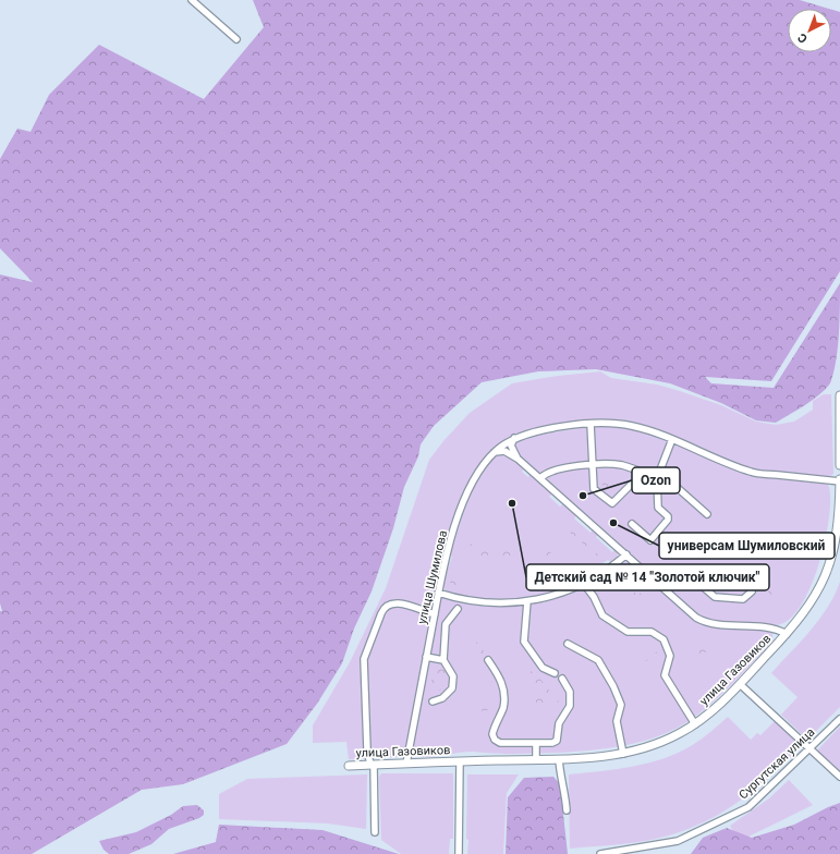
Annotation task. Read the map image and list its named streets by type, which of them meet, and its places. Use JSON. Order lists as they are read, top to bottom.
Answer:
{
  "streets": {
    "street": ["улица Шумилова", "улица Газовиков", "Сургутская улица"]
  },
  "crossings": [
    ["улица Шумилова", "улица Газовиков"]
  ],
  "places": ["Ozon", "Детский сад № 14 \"Золотой ключик\"", "универсам Шумиловский"],
  "north": "bottom left"
}
